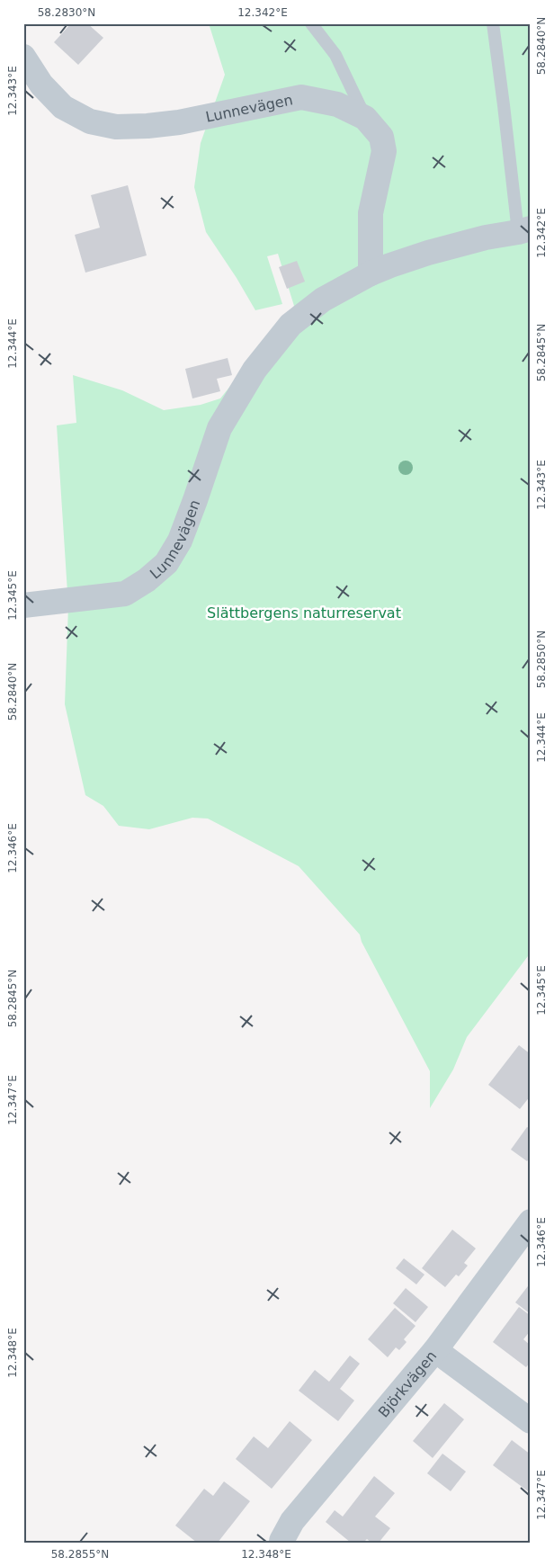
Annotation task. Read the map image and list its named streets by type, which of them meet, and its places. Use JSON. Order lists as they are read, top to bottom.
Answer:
{
  "streets": {
    "street": ["Lunnevägen", "Björkvägen"]
  },
  "parks": ["Slättbergens naturreservat"],
  "coordinates": [
    "58.2830°N",
    "12.342°E",
    "58.2840°N",
    "12.343°E",
    "12.344°E",
    "58.2845°N",
    "12.345°E",
    "58.2850°N",
    "12.346°E",
    "12.347°E",
    "12.348°E",
    "58.2855°N"
  ]
}
